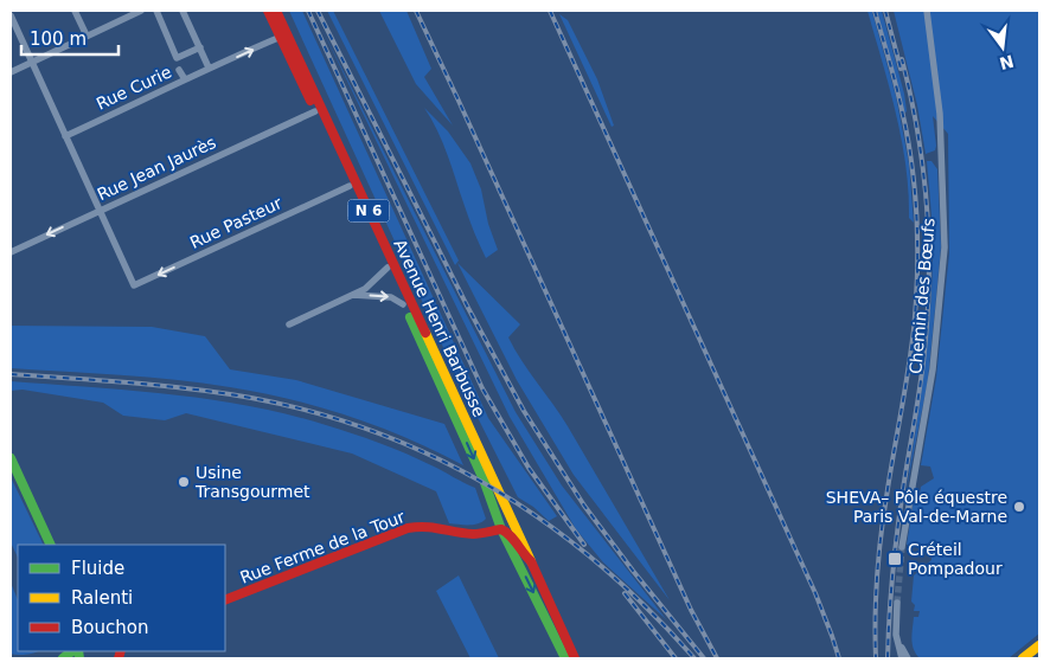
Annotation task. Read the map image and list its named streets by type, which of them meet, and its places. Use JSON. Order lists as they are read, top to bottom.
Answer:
{
  "streets": {
    "main road": ["N 6", "Avenue Henri Barbusse", "Rue Ferme de la Tour"],
    "street": [
      "Rue Curie",
      "Rue Jean Jaurès",
      "Rue Pasteur",
      "Chemin des Bœufs"
    ]
  },
  "crossings": [
    ["Rue Curie", "Avenue Henri Barbusse"],
    ["Rue Jean Jaurès", "Rue Pasteur"],
    ["Rue Jean Jaurès", "Avenue Henri Barbusse"],
    ["Rue Pasteur", "Avenue Henri Barbusse"],
    ["Avenue Henri Barbusse", "Rue Ferme de la Tour"]
  ],
  "places": {
    "other": ["Usine Transgourmet", "SHEVA– Pôle équestre Paris Val-de-Marne"],
    "transit": ["Créteil Pompadour"]
  },
  "legend": ["Fluide", "Ralenti", "Bouchon"],
  "scale_bar": "100 m",
  "north": "bottom"
}
